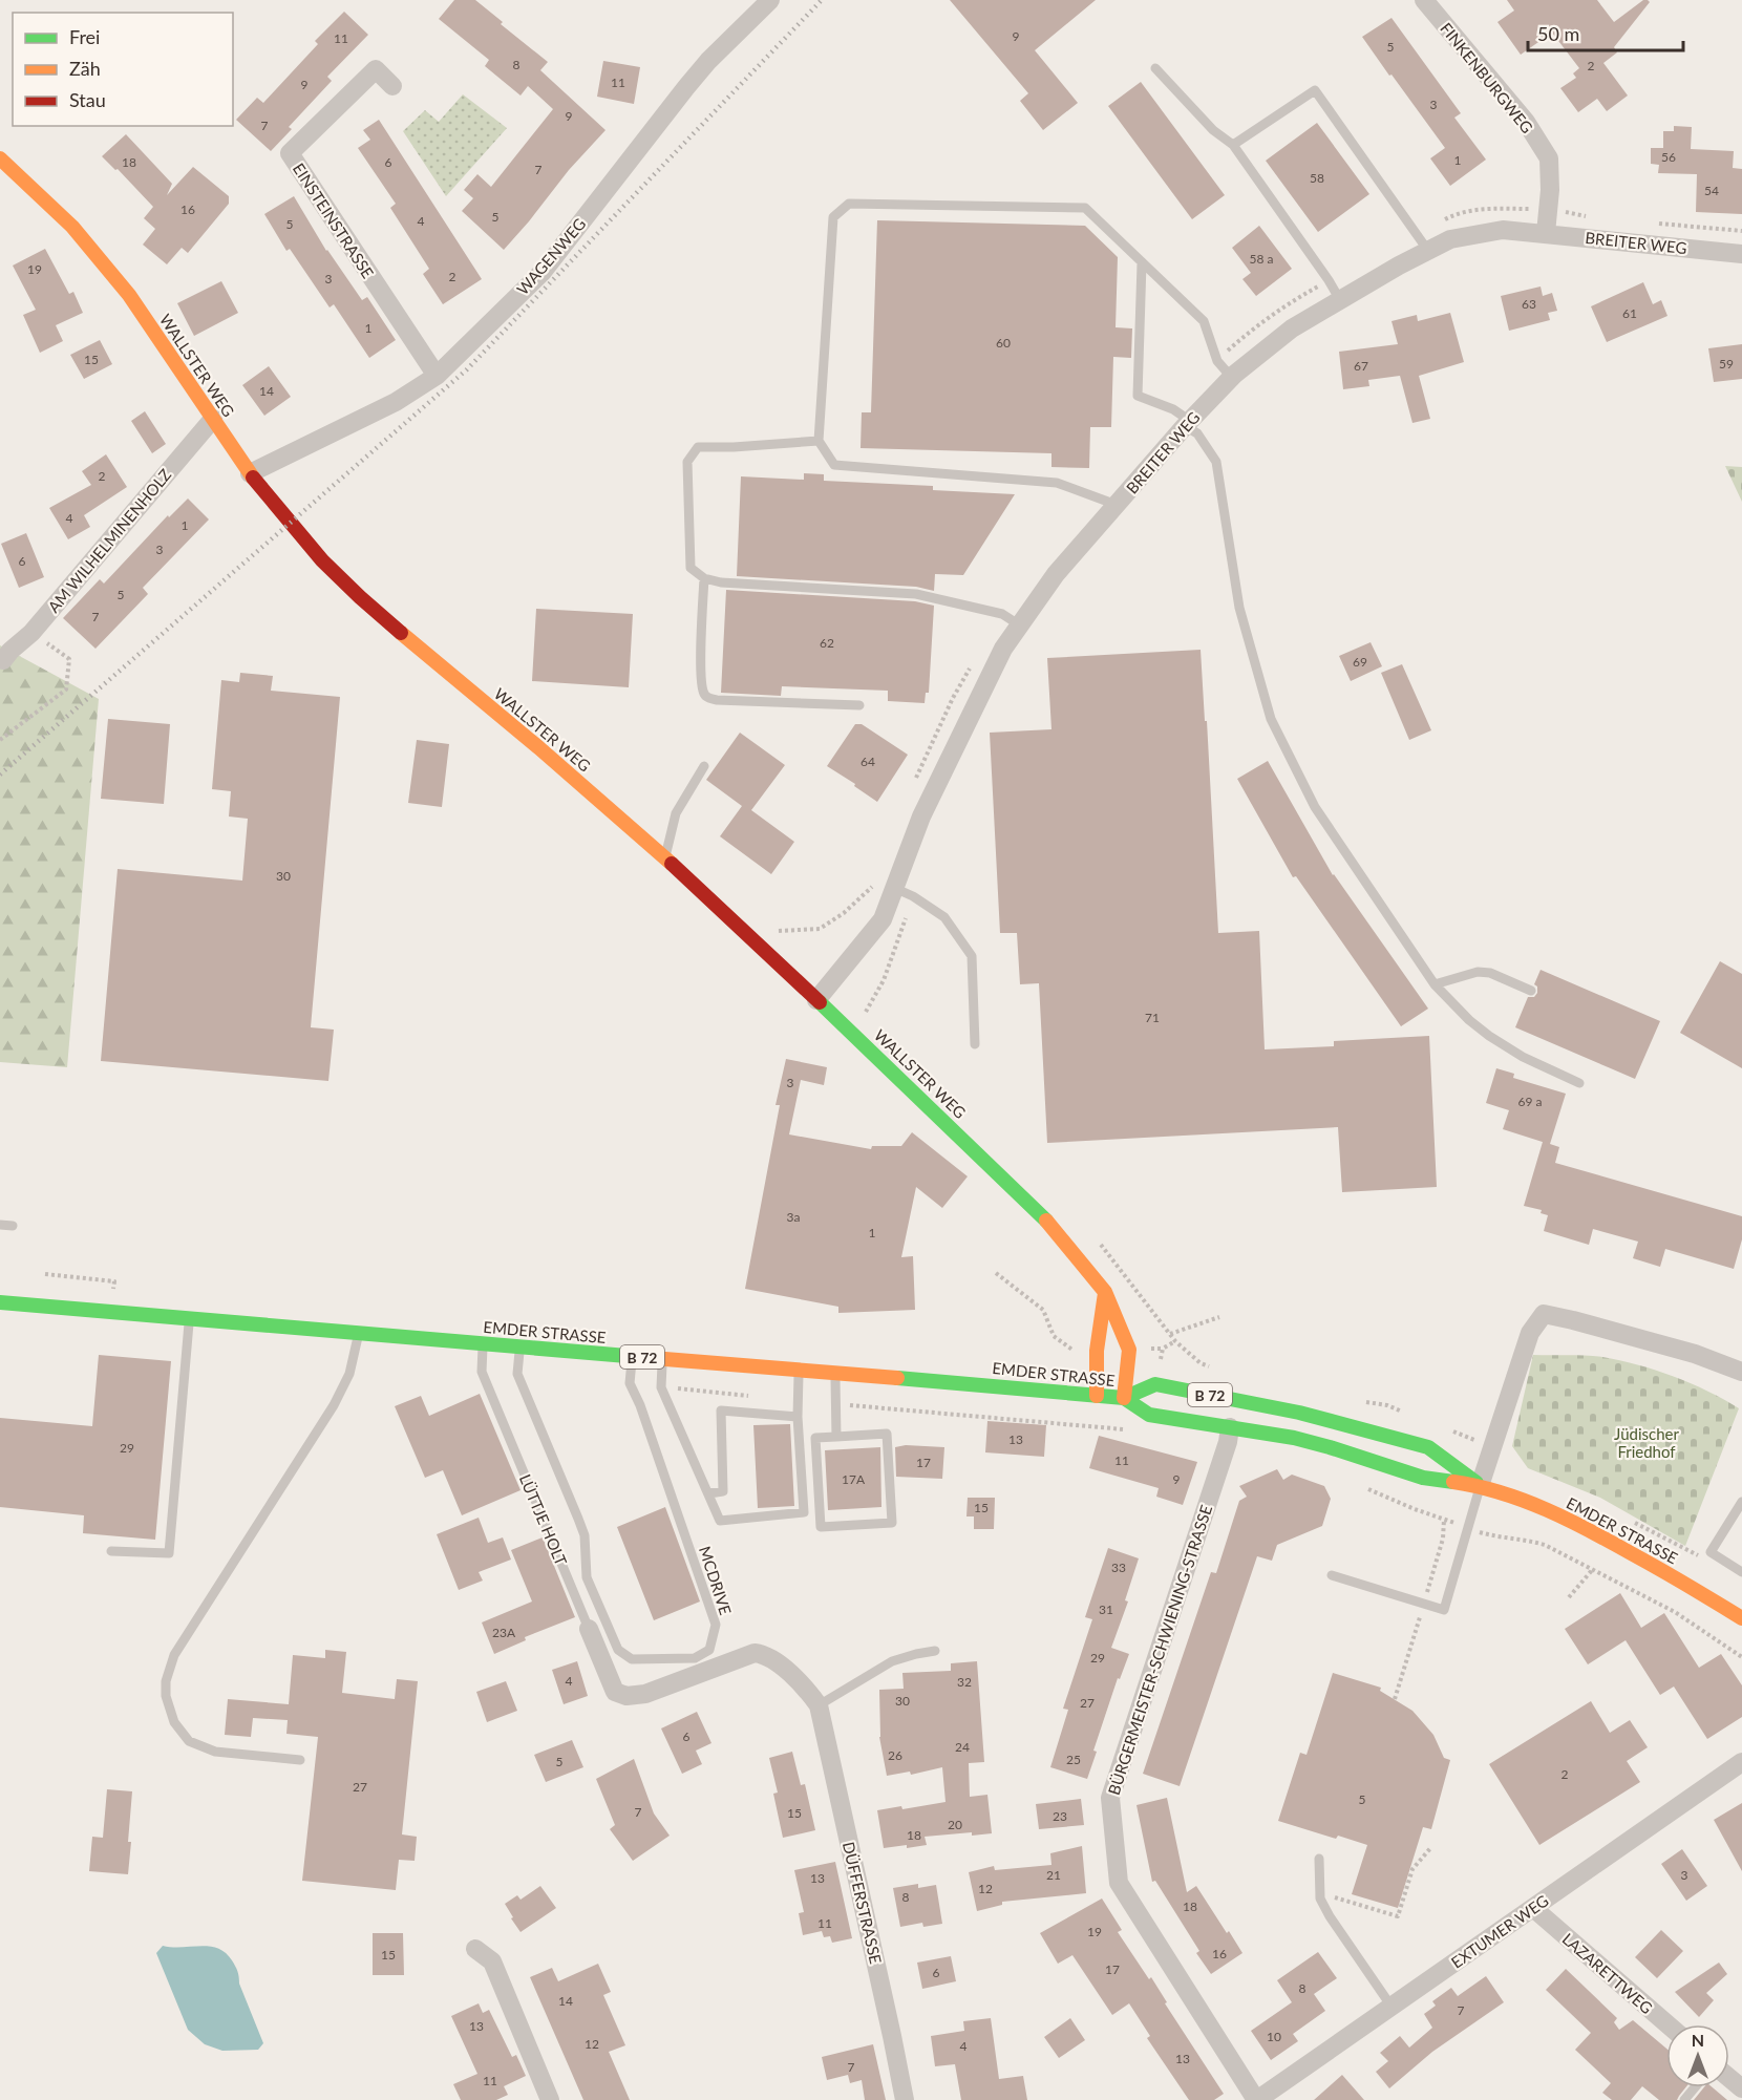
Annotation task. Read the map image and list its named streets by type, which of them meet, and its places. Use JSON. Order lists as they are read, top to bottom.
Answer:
{
  "streets": {
    "main road": ["WALLSTER WEG", "EMDER STRASSE", "B 72"],
    "street": [
      "FINKENBURGWEG",
      "EINSTEINSTRASSE",
      "BREITER WEG",
      "WAGENWEG",
      "AM WILHELMINENHOLZ",
      "LÜTTJE HOLT",
      "BÜRGERMEISTER-SCHWIENING-STRASSE",
      "DÜFFERSTRASSE",
      "EXTUMER WEG",
      "LAZARETTWEG"
    ],
    "lane": ["MCDRIVE"]
  },
  "crossings": [
    ["FINKENBURGWEG", "BREITER WEG"],
    ["EINSTEINSTRASSE", "WAGENWEG"],
    ["BREITER WEG", "WALLSTER WEG"],
    ["WAGENWEG", "WALLSTER WEG"],
    ["WALLSTER WEG", "AM WILHELMINENHOLZ"],
    ["WALLSTER WEG", "EMDER STRASSE"],
    ["EMDER STRASSE", "LÜTTJE HOLT"],
    ["EMDER STRASSE", "MCDRIVE"],
    ["EMDER STRASSE", "BÜRGERMEISTER-SCHWIENING-STRASSE"],
    ["LÜTTJE HOLT", "DÜFFERSTRASSE"],
    ["BÜRGERMEISTER-SCHWIENING-STRASSE", "EXTUMER WEG"],
    ["EXTUMER WEG", "LAZARETTWEG"]
  ],
  "parks": ["Jüdischer Friedhof"],
  "house_numbers": [
    "9",
    "11",
    "5",
    "8",
    "2",
    "11",
    "9",
    "3",
    "9",
    "7",
    "56",
    "1",
    "18",
    "6",
    "7",
    "58",
    "54",
    "16",
    "5",
    "4",
    "5",
    "58 a",
    "19",
    "2",
    "3",
    "63",
    "61",
    "1",
    "60",
    "15",
    "59",
    "67",
    "14",
    "2",
    "4",
    "1",
    "3",
    "6",
    "5",
    "7",
    "62",
    "69",
    "64",
    "30",
    "71",
    "3",
    "69 a",
    "3a",
    "1",
    "13",
    "29",
    "11",
    "17",
    "17A",
    "9",
    "15",
    "33",
    "31",
    "23A",
    "29",
    "4",
    "32",
    "30",
    "27",
    "6",
    "24",
    "26",
    "25",
    "5",
    "2",
    "27",
    "5",
    "7",
    "15",
    "23",
    "20",
    "18",
    "21",
    "3",
    "13",
    "12",
    "8",
    "18",
    "11",
    "19",
    "16",
    "15",
    "17",
    "6",
    "8",
    "14",
    "7",
    "13",
    "10",
    "12",
    "4",
    "13",
    "7",
    "11"
  ],
  "legend": ["Frei", "Zäh", "Stau"],
  "scale_bar": "50 m",
  "north": "top"
}
